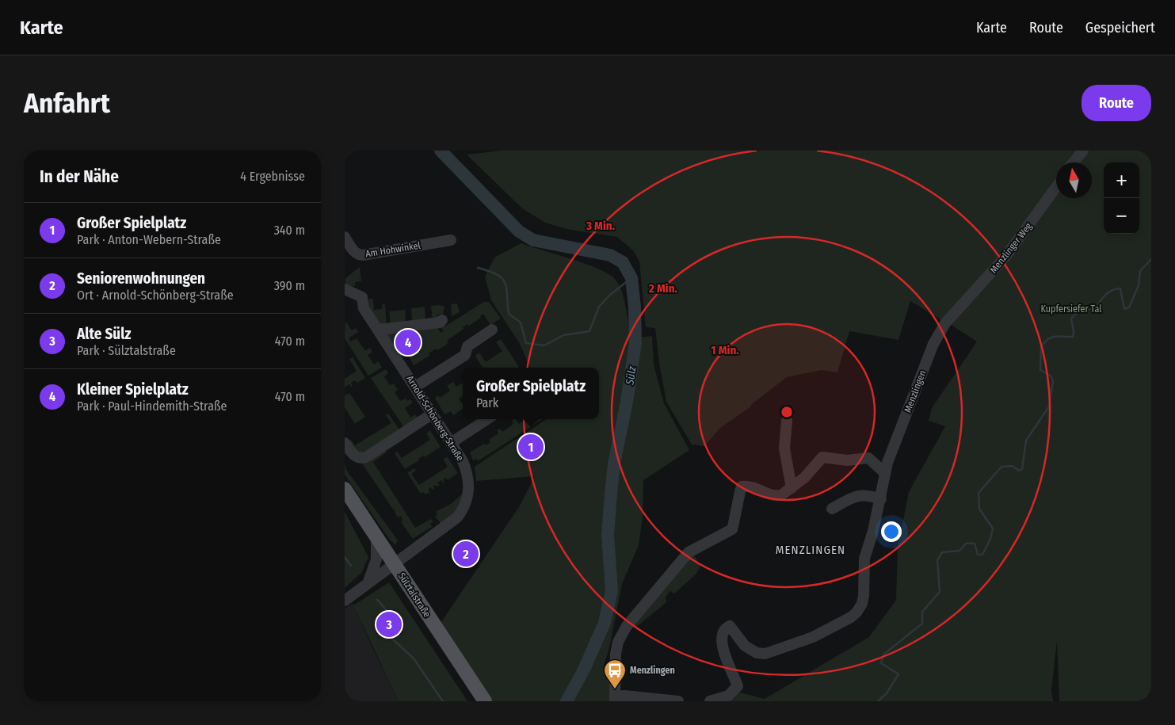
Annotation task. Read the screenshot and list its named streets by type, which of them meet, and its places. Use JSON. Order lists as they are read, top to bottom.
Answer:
{
  "streets": {
    "main road": ["Sülztalstraße"],
    "street": [
      "Menzlinger Weg",
      "Am Hohwinkel",
      "Menzlingen",
      "Arnold-Schönberg-Straße"
    ]
  },
  "crossings": [
    ["Menzlinger Weg", "Menzlingen"],
    ["Arnold-Schönberg-Straße", "Sülztalstraße"]
  ],
  "districts": ["MENZLINGEN"],
  "water": ["Sülz"],
  "parks": ["Kupfersiefer Tal"],
  "places": {
    "bus stop": ["Menzlingen"]
  },
  "north": "top",
  "page": {
    "header": "Karte",
    "nav": ["Karte", "Route", "Gespeichert"],
    "buttons": "Route",
    "title": "Anfahrt",
    "heading": ["In der Nähe", "4 Ergebnisse"],
    "map_buttons": ["+", "−"],
    "list": [
      {
        "mark": "1",
        "name": "Großer Spielplatz",
        "note": "Park · Anton-Webern-Straße",
        "value": "340 m"
      },
      {
        "mark": "2",
        "name": "Seniorenwohnungen",
        "note": "Ort · Arnold-Schönberg-Straße",
        "value": "390 m"
      },
      {
        "mark": "3",
        "name": "Alte Sülz",
        "note": "Park · Sülztalstraße",
        "value": "470 m"
      },
      {
        "mark": "4",
        "name": "Kleiner Spielplatz",
        "note": "Park · Paul-Hindemith-Straße",
        "value": "470 m"
      }
    ],
    "pins": [
      "4",
      "1",
      "2",
      "3"
    ],
    "popup": ["Großer Spielplatz", "Park"]
  },
  "rings": ["3 Min.", "2 Min.", "1 Min."]
}
